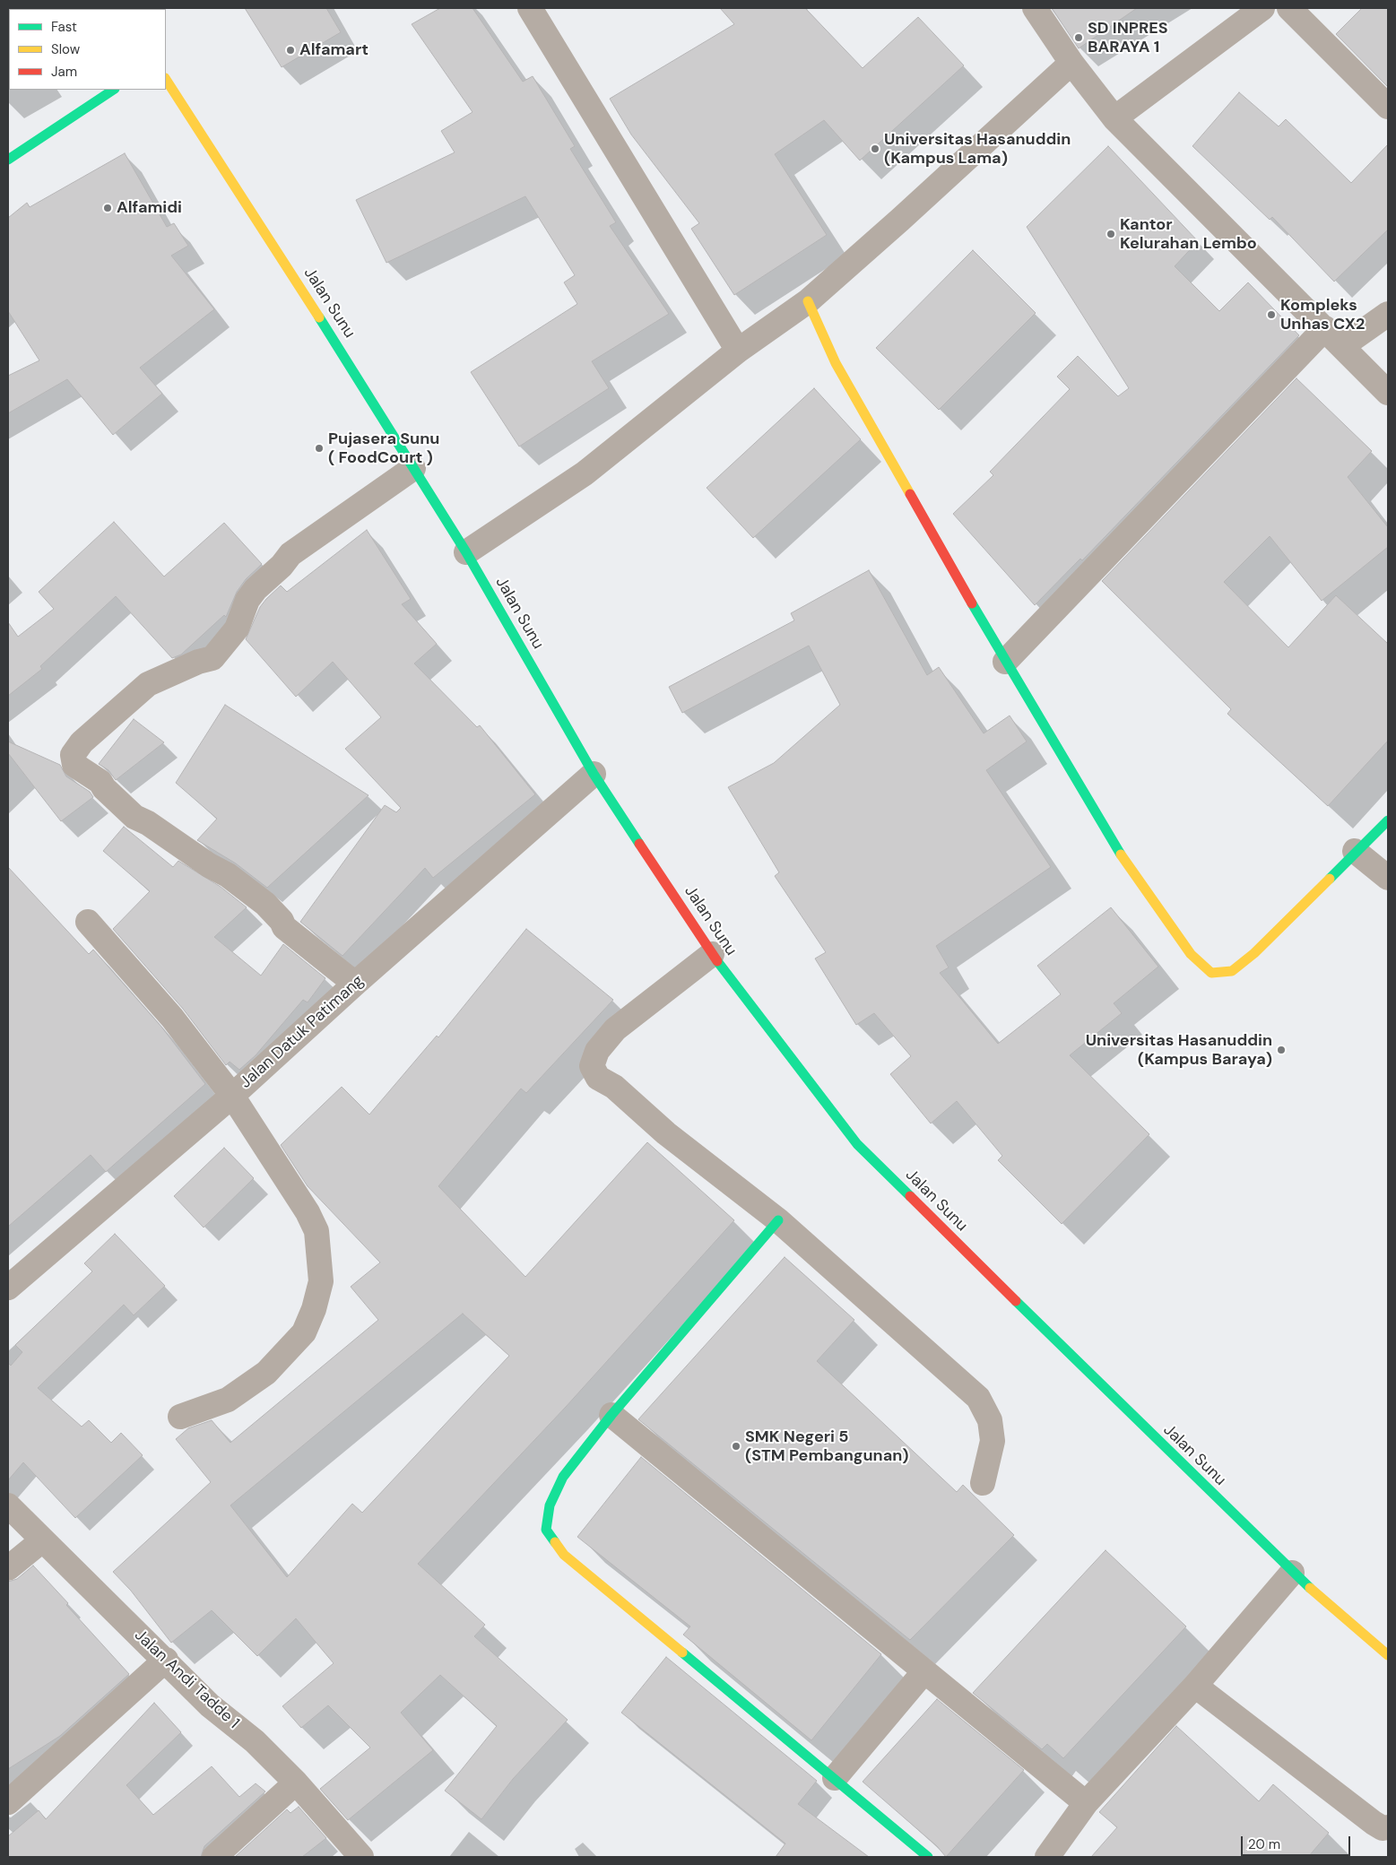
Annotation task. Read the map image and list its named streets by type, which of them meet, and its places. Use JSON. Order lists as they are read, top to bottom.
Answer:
{
  "streets": {
    "street": ["Jalan Sunu", "Jalan Datuk Patimang", "Jalan Andi Tadde 1"]
  },
  "crossings": [
    ["Jalan Sunu", "Jalan Datuk Patimang"]
  ],
  "places": [
    "SD INPRES BARAYA 1",
    "Alfamart",
    "Universitas Hasanuddin (Kampus Lama)",
    "Alfamidi",
    "Kantor Kelurahan Lembo",
    "Kompleks Unhas CX2",
    "Pujasera Sunu ( FoodCourt )",
    "Universitas Hasanuddin (Kampus Baraya)",
    "SMK Negeri 5 (STM Pembangunan)"
  ],
  "legend": ["Fast", "Slow", "Jam"],
  "scale_bar": "20 m"
}
